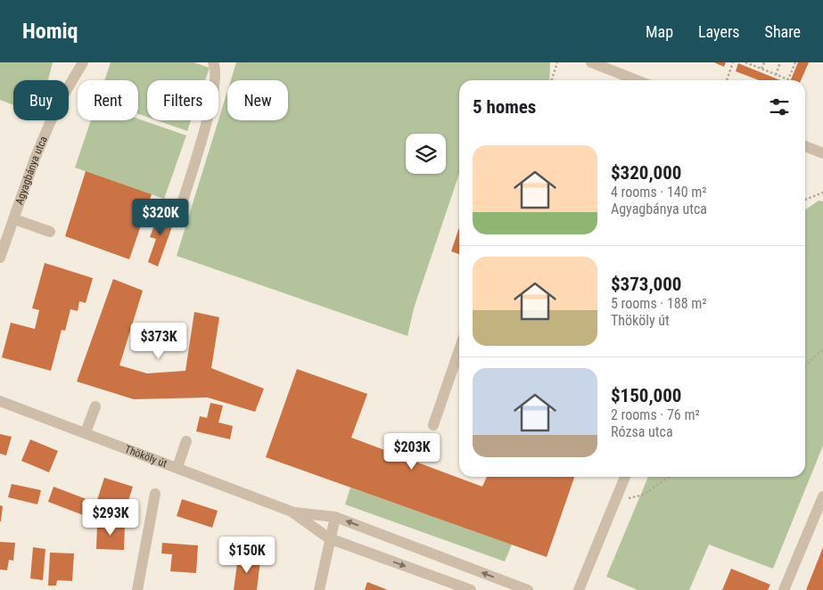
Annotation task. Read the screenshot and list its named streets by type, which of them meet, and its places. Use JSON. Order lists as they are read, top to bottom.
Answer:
{
  "streets": {
    "street": ["Agyagbánya utca", "Thököly út"]
  },
  "page": {
    "header": "Homiq",
    "nav": ["Map", "Layers", "Share"],
    "chip": [
      "Buy",
      "Rent",
      "Filters",
      "New"
    ],
    "heading": "5 homes",
    "list": [
      {
        "name": "$320,000",
        "note": "4 rooms · 140 m² · Agyagbánya utca"
      },
      {
        "name": "$373,000",
        "note": "5 rooms · 188 m² · Thököly út"
      },
      {
        "name": "$150,000",
        "note": "2 rooms · 76 m² · Rózsa utca"
      }
    ],
    "price": [
      "$320K",
      "$373K",
      "$203K",
      "$293K",
      "$150K"
    ]
  }
}
